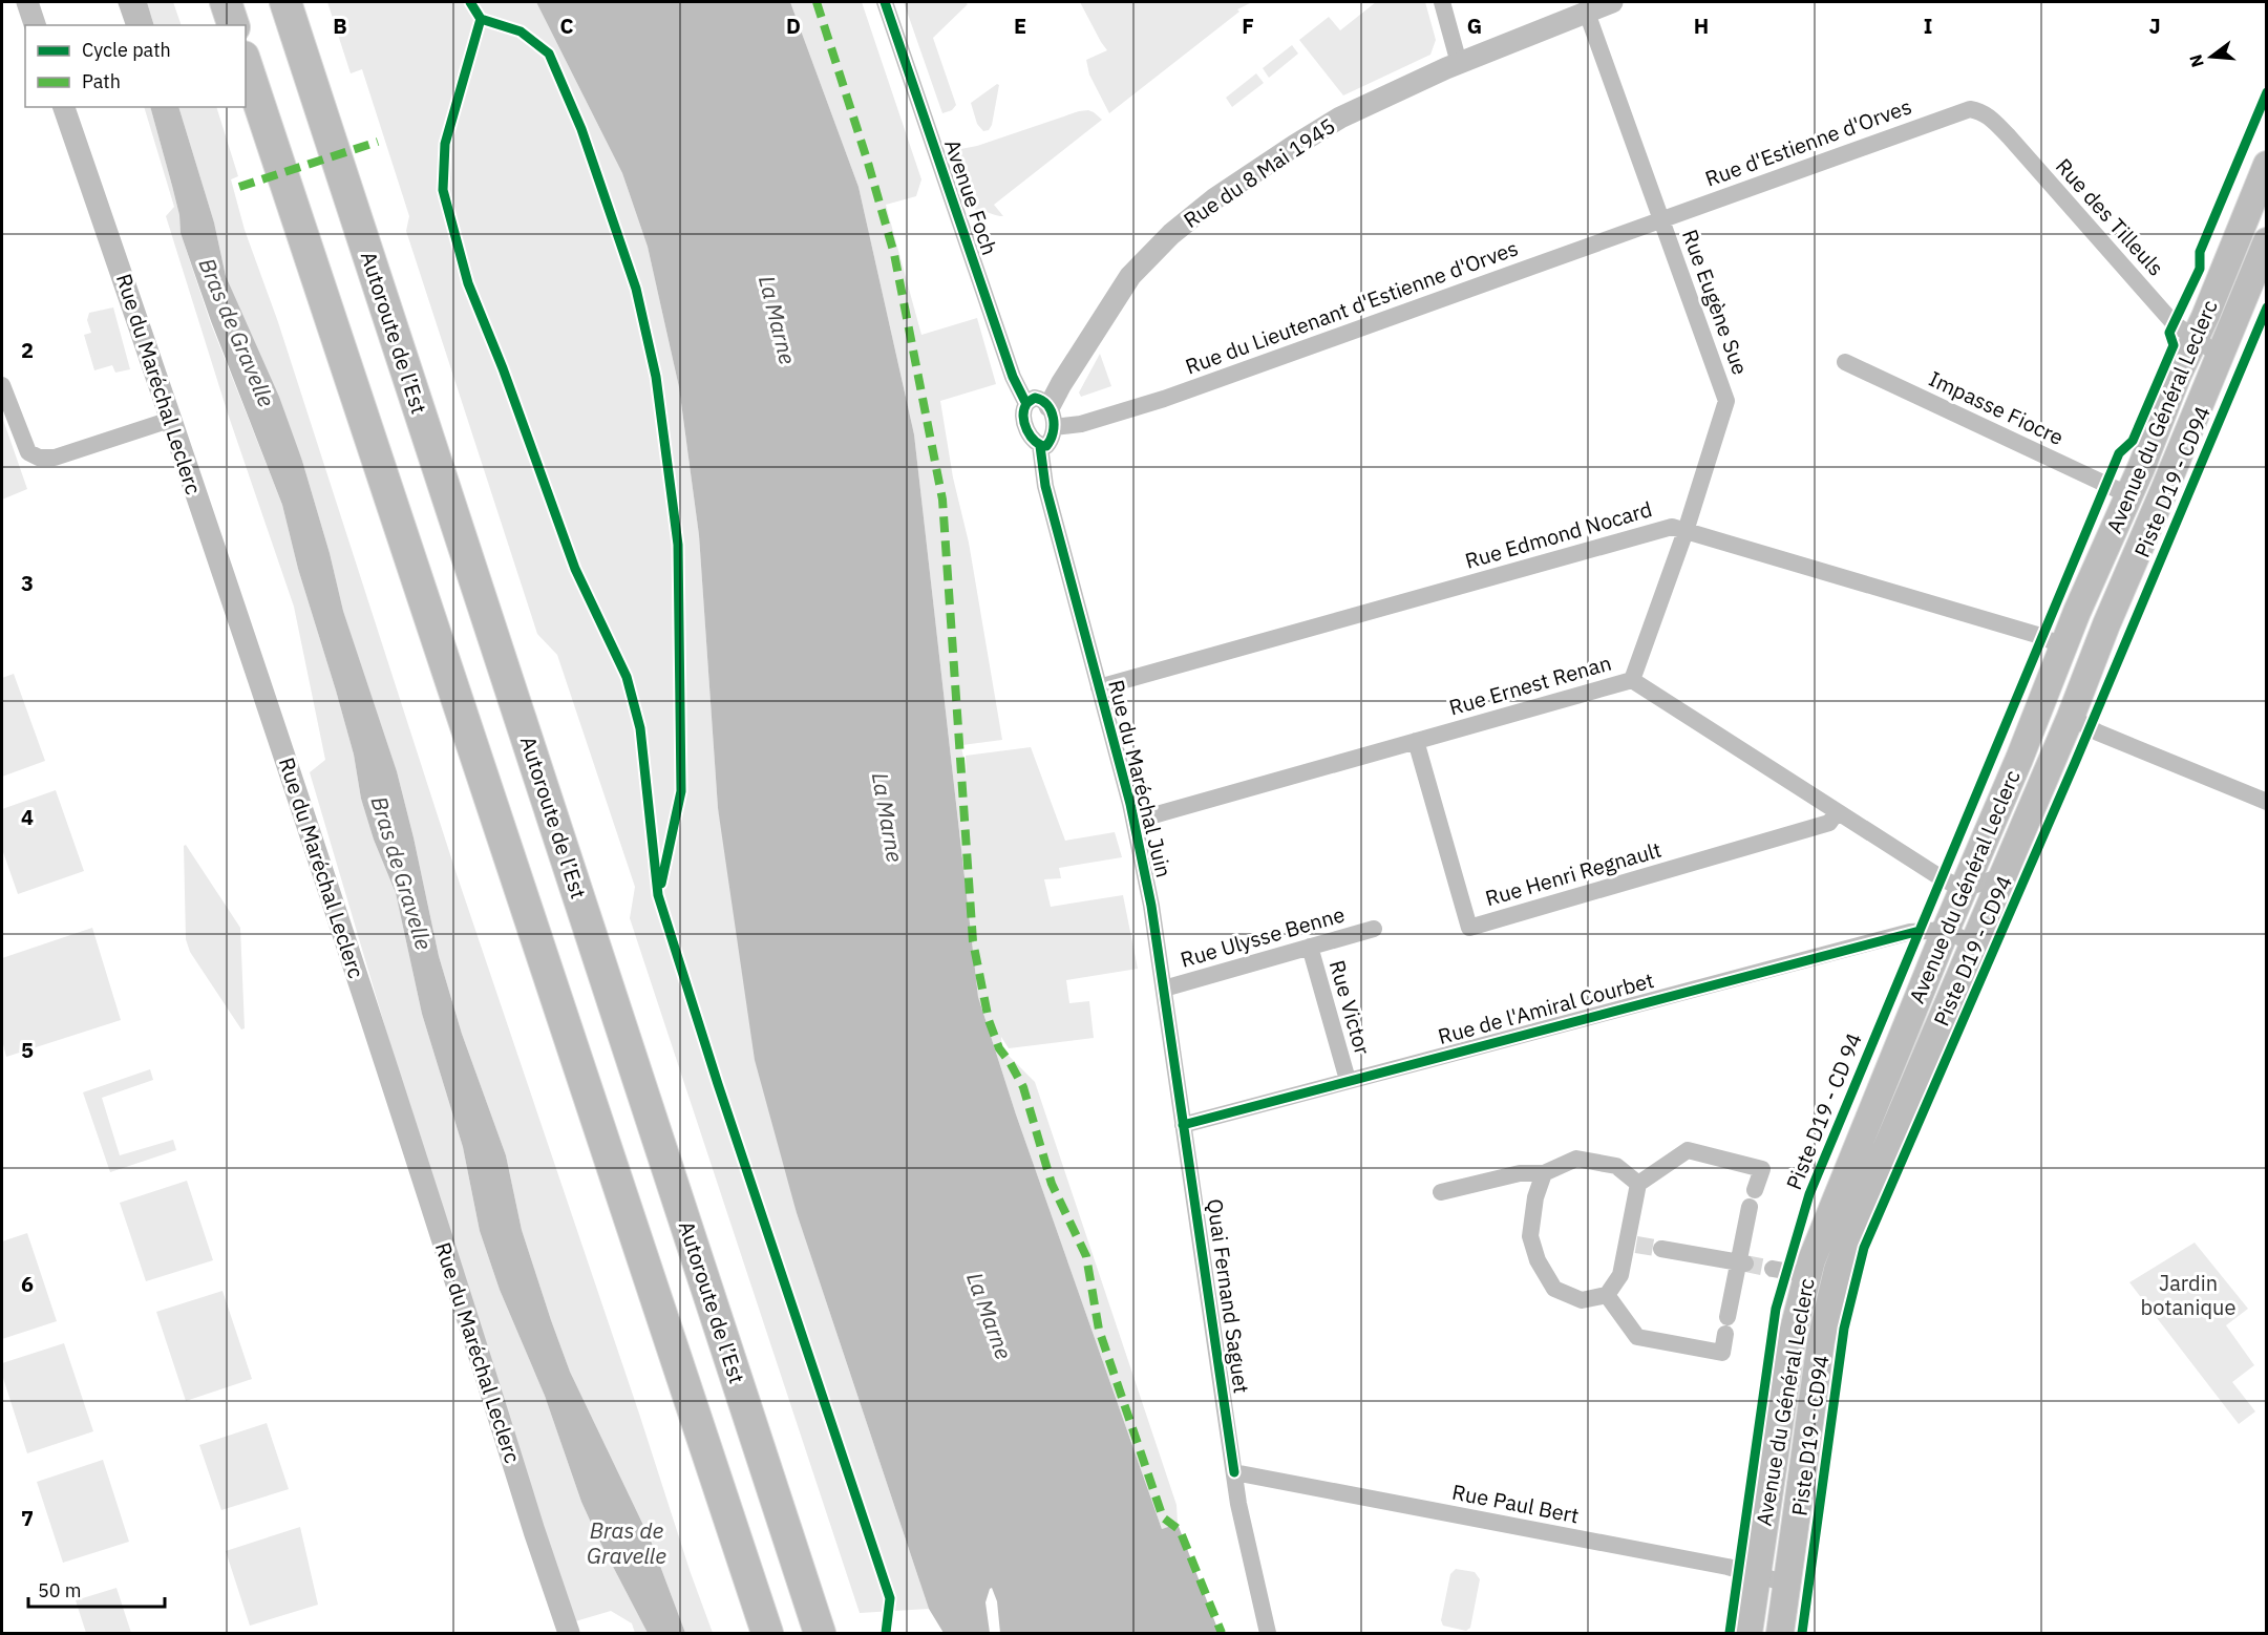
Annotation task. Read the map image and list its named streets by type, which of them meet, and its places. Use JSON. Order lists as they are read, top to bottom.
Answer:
{
  "streets": {
    "highway": ["Autoroute de l’Est"],
    "main road": ["Avenue du Général Leclerc"],
    "street": [
      "Rue d'Estienne d'Orves",
      "Rue du 8 Mai 1945",
      "Avenue Foch",
      "Rue des Tilleuls",
      "Rue Eugène Sue",
      "Rue du Lieutenant d'Estienne d'Orves",
      "Rue du Maréchal Leclerc",
      "Impasse Fiocre",
      "Rue Edmond Nocard",
      "Rue Ernest Renan",
      "Rue du Maréchal Juin",
      "Rue Henri Regnault",
      "Rue Ulysse Benne",
      "Rue Victor",
      "Rue de l'Amiral Courbet",
      "Quai Fernand Saguet",
      "Rue Paul Bert"
    ],
    "cycle path": ["Piste D19 - CD94", "Piste D19 - CD 94"]
  },
  "crossings": [
    ["Rue d'Estienne d'Orves", "Rue des Tilleuls"],
    ["Rue d'Estienne d'Orves", "Rue Eugène Sue"],
    ["Rue d'Estienne d'Orves", "Rue du Lieutenant d'Estienne d'Orves"],
    ["Rue du 8 Mai 1945", "Rue Eugène Sue"],
    ["Rue du 8 Mai 1945", "Rue du Lieutenant d'Estienne d'Orves"],
    ["Avenue Foch", "Rue du Lieutenant d'Estienne d'Orves"],
    ["Rue des Tilleuls", "Avenue du Général Leclerc"],
    ["Rue Eugène Sue", "Rue du Lieutenant d'Estienne d'Orves"],
    ["Rue Eugène Sue", "Rue Edmond Nocard"],
    ["Rue Eugène Sue", "Rue Ernest Renan"],
    ["Impasse Fiocre", "Avenue du Général Leclerc"],
    ["Avenue du Général Leclerc", "Rue Edmond Nocard"],
    ["Avenue du Général Leclerc", "Rue Ernest Renan"],
    ["Avenue du Général Leclerc", "Rue de l'Amiral Courbet"],
    ["Avenue du Général Leclerc", "Rue Paul Bert"],
    ["Rue Edmond Nocard", "Rue du Maréchal Juin"],
    ["Rue Ernest Renan", "Rue du Maréchal Juin"],
    ["Rue Ernest Renan", "Rue Henri Regnault"],
    ["Rue du Maréchal Juin", "Rue Ulysse Benne"],
    ["Rue du Maréchal Juin", "Rue de l'Amiral Courbet"],
    ["Rue du Maréchal Juin", "Quai Fernand Saguet"],
    ["Rue Ulysse Benne", "Rue Victor"],
    ["Rue Victor", "Rue de l'Amiral Courbet"],
    ["Rue de l'Amiral Courbet", "Quai Fernand Saguet"],
    ["Quai Fernand Saguet", "Rue Paul Bert"]
  ],
  "water": ["La Marne", "Bras de Gravelle"],
  "parks": ["Jardin botanique"],
  "legend": ["Cycle path", "Path"],
  "scale_bar": "50 m",
  "north": "left",
  "grid": {
    "columns": [
      "B",
      "C",
      "D",
      "E",
      "F",
      "G",
      "H",
      "I",
      "J"
    ],
    "rows": [
      "2",
      "3",
      "4",
      "5",
      "6",
      "7"
    ]
  }
}
